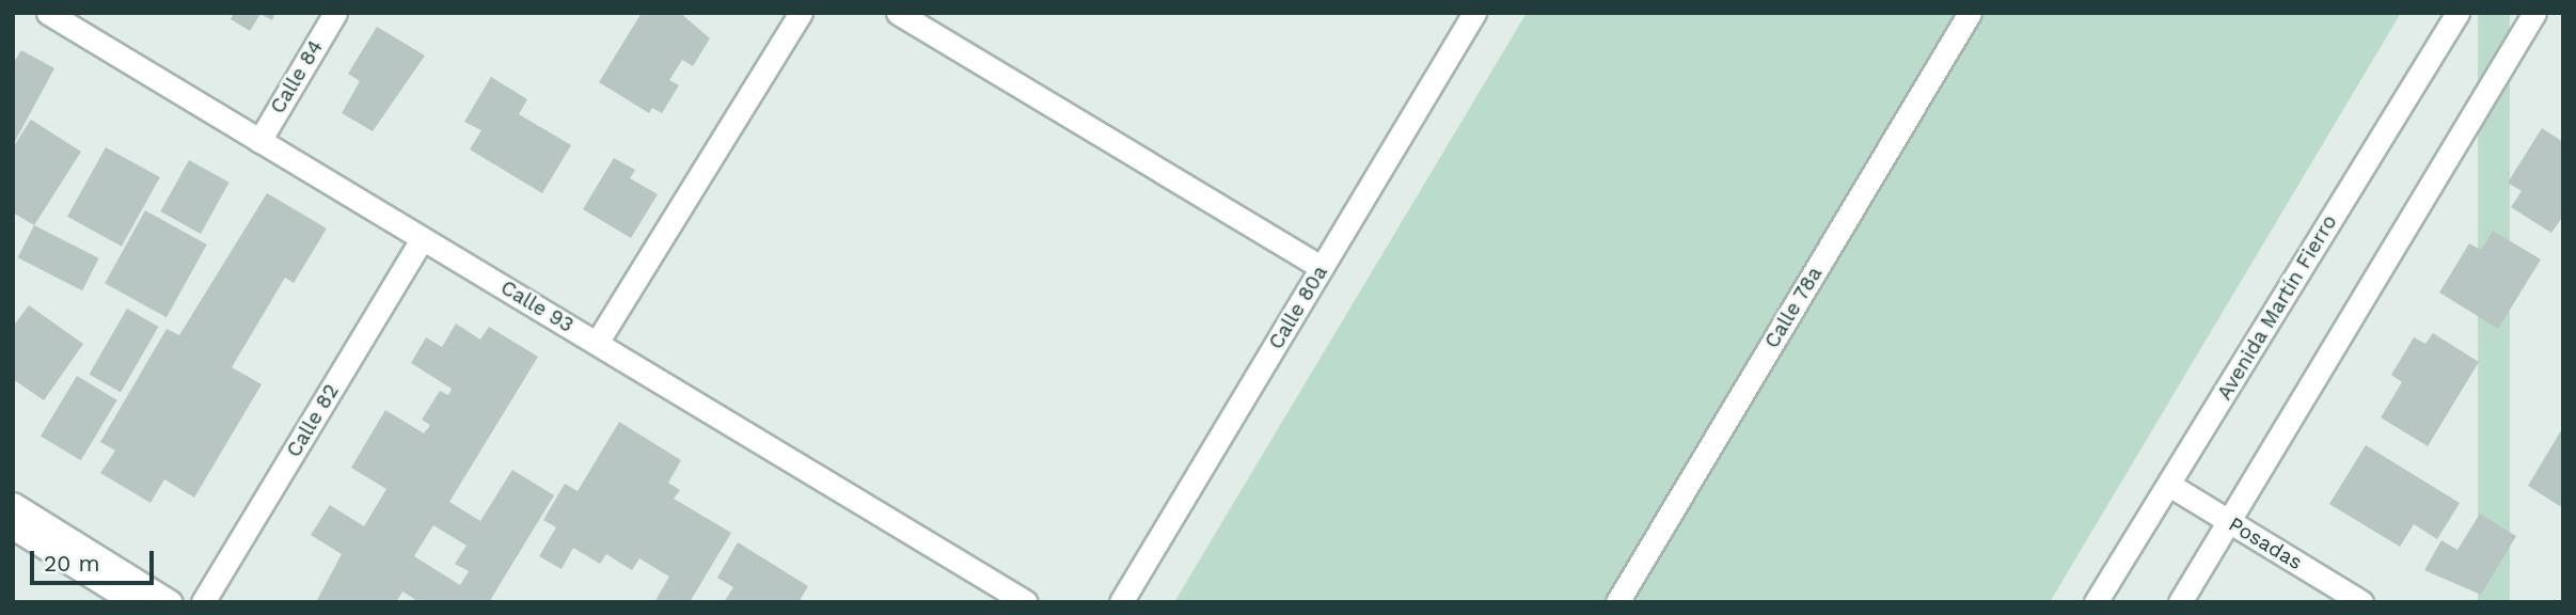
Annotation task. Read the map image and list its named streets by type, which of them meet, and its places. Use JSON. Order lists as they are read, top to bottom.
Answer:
{
  "streets": {
    "street": [
      "Calle 84",
      "Calle 93",
      "Calle 80a",
      "Calle 78a",
      "Avenida Martín Fierro",
      "Calle 82",
      "Posadas"
    ]
  },
  "crossings": [
    ["Calle 84", "Calle 93"],
    ["Calle 93", "Calle 82"],
    ["Avenida Martín Fierro", "Posadas"]
  ],
  "scale_bar": "20 m"
}
